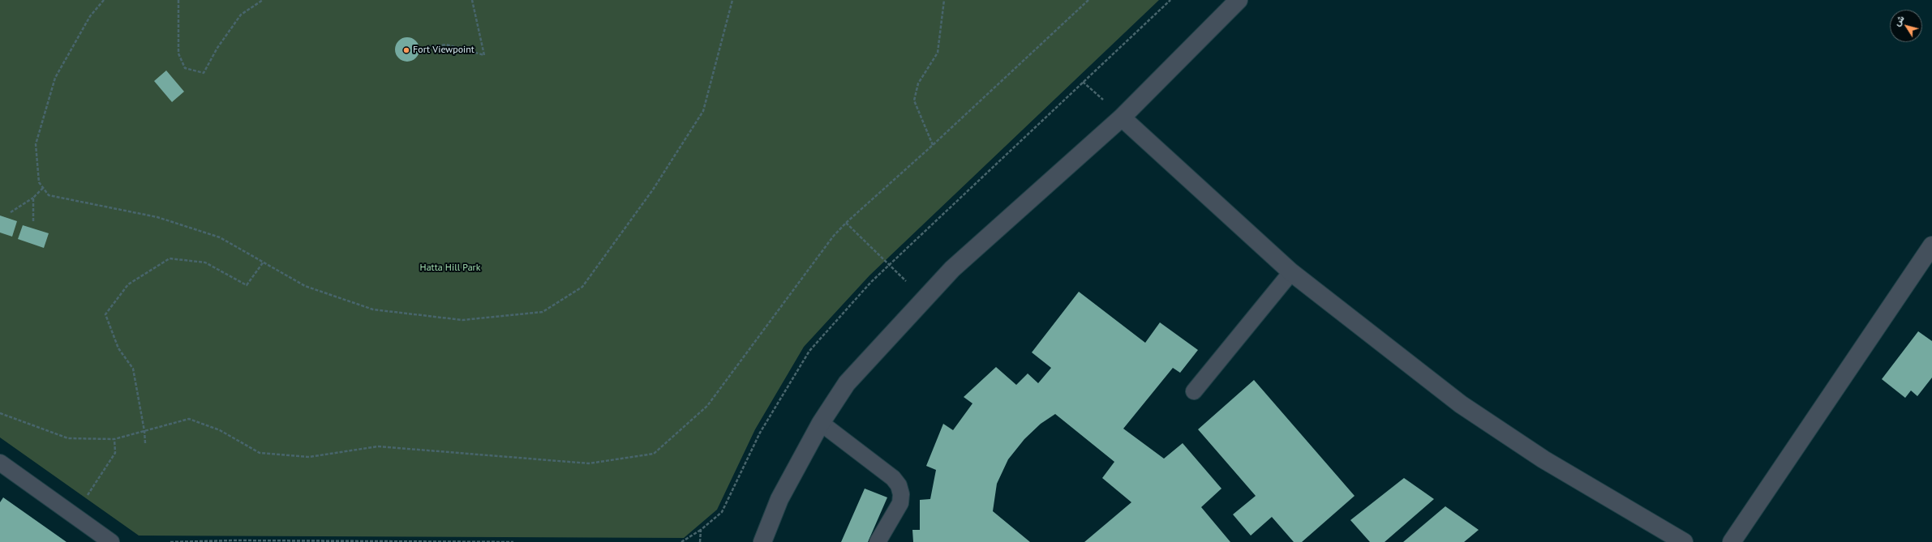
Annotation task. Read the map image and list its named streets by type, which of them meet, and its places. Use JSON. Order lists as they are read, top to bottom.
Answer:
{
  "parks": ["Hatta Hill Park"],
  "places": ["Fort Viewpoint"],
  "north": "top left"
}
